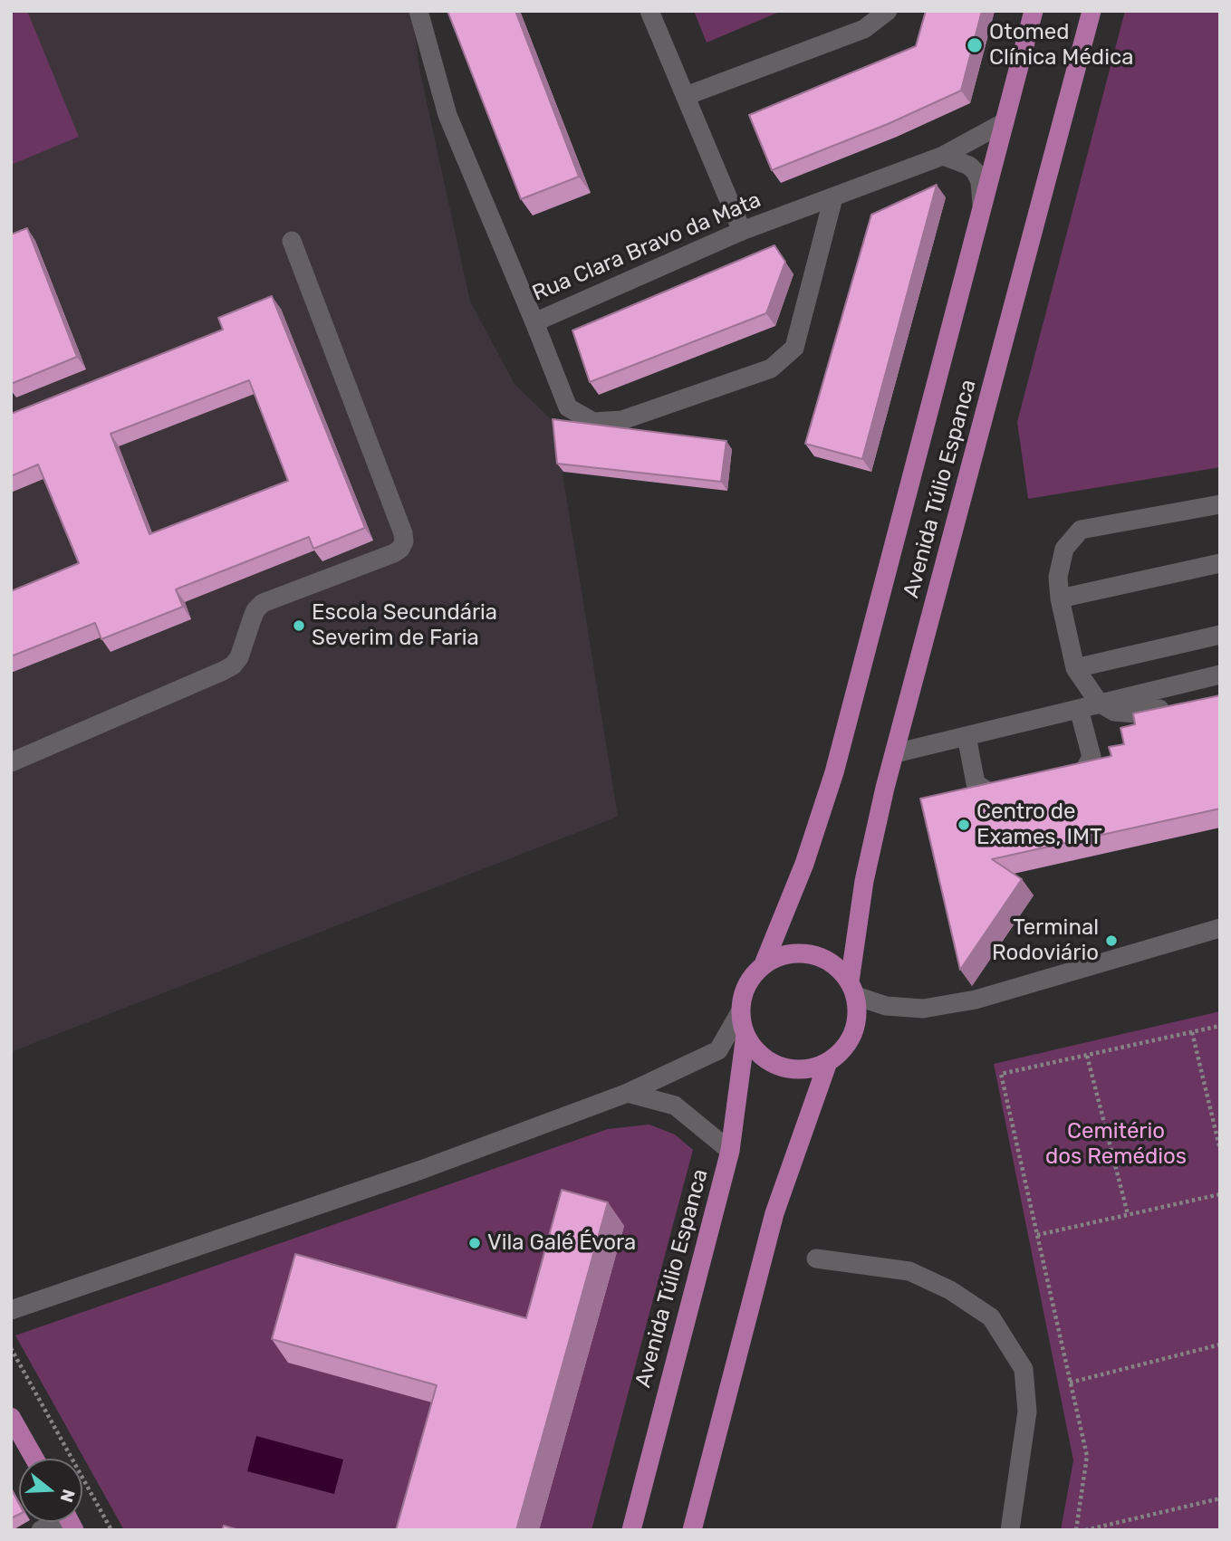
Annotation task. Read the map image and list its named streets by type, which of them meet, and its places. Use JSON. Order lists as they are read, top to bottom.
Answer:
{
  "streets": {
    "main road": ["Avenida Túlio Espanca"],
    "street": ["Rua Clara Bravo da Mata"]
  },
  "crossings": [
    ["Rua Clara Bravo da Mata", "Avenida Túlio Espanca"]
  ],
  "parks": ["Cemitério dos Remédios"],
  "places": [
    "Otomed Clínica Médica",
    "Escola Secundária Severim de Faria",
    "Centro de Exames, IMT",
    "Terminal Rodoviário",
    "Vila Galé Évora"
  ],
  "north": "right"
}
